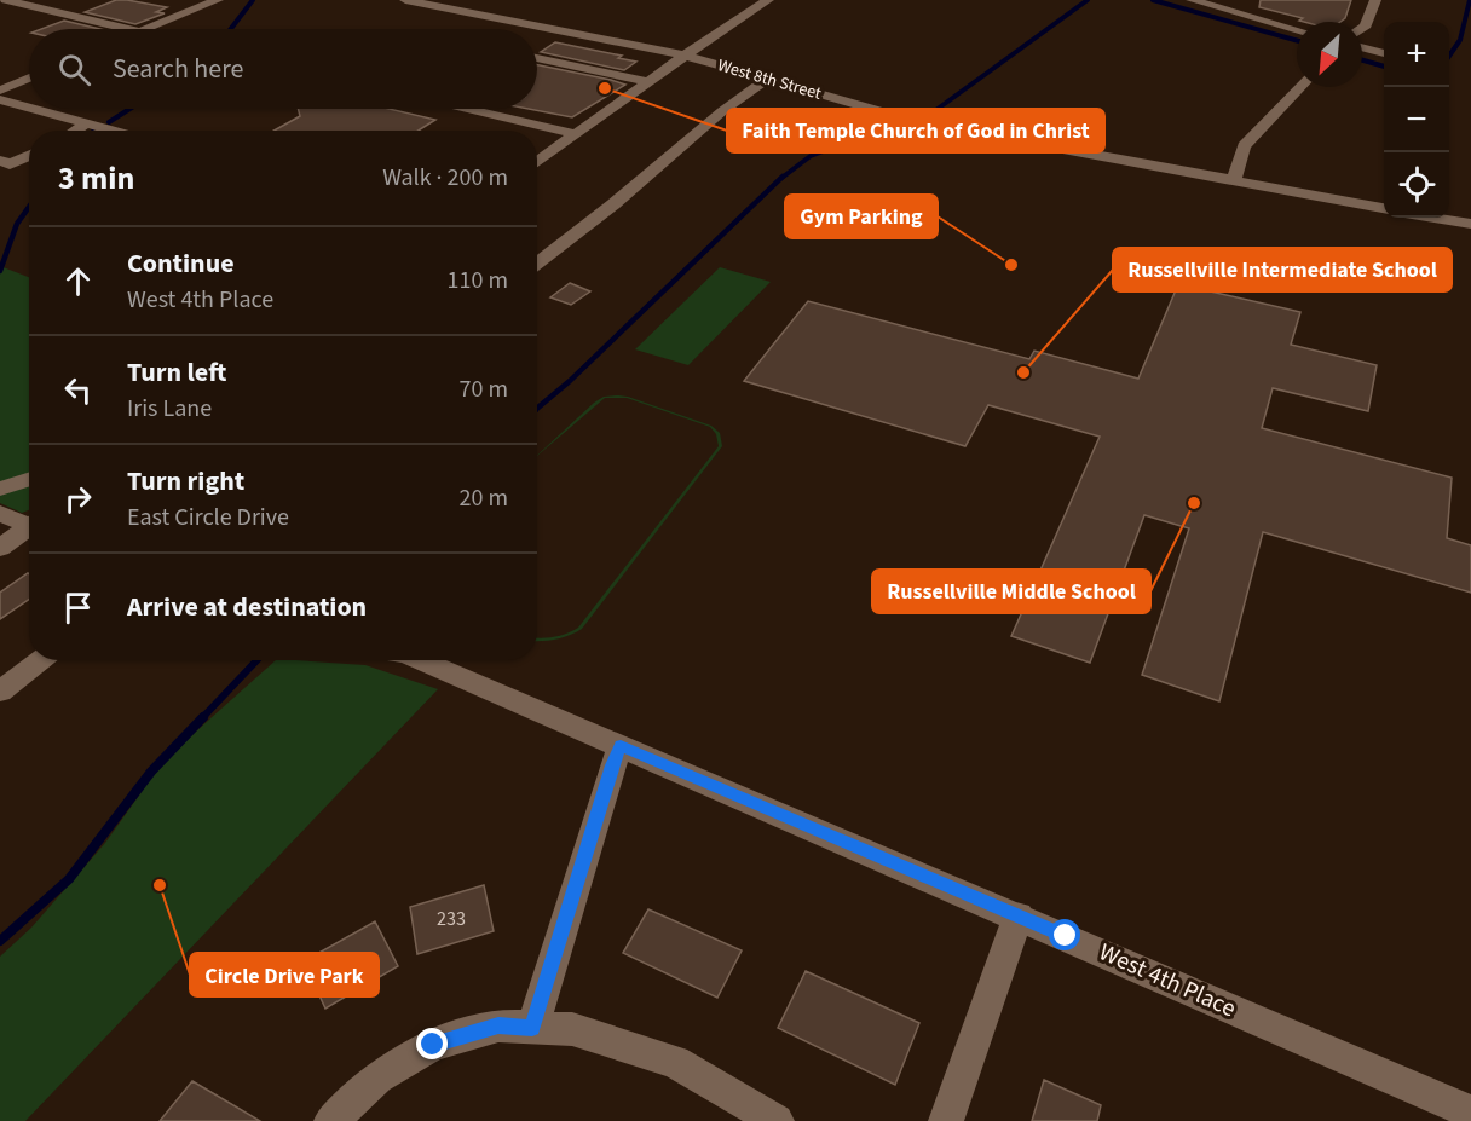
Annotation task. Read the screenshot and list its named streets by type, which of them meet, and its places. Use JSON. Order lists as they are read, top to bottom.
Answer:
{
  "streets": {
    "street": ["West 8th Street", "West 4th Place"]
  },
  "places": [
    "Faith Temple Church of God in Christ",
    "Gym Parking",
    "Russellville Intermediate School",
    "Russellville Middle School",
    "Circle Drive Park"
  ],
  "house_numbers": ["233"],
  "north": "bottom left",
  "page": {
    "map_buttons": ["+", "−"],
    "search": "Search here",
    "heading": ["3 min", "Walk · 200 m"],
    "list": [
      ["Continue", "West 4th Place", "110 m"],
      ["Turn left", "Iris Lane", "70 m"],
      ["Turn right", "East Circle Drive", "20 m"],
      "Arrive at destination"
    ]
  }
}
